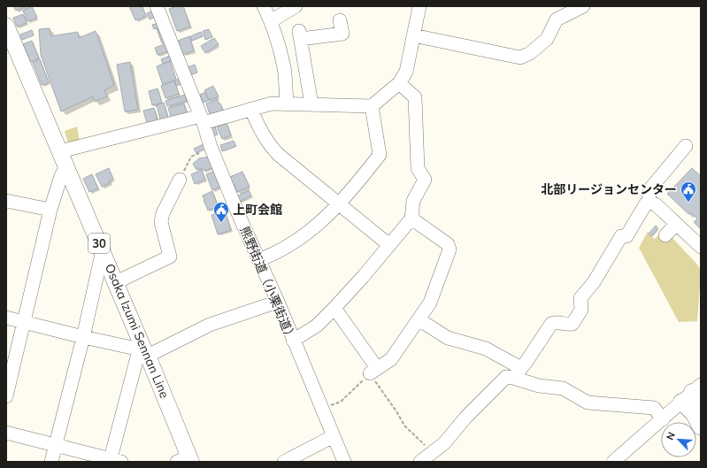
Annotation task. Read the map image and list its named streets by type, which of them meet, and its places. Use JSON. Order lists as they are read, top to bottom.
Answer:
{
  "streets": {
    "main road": ["30", "Osaka Izumi Sennan Line"],
    "street": ["熊野街道（小栗街道）"]
  },
  "places": {
    "public building": ["北部リージョンセンター", "上町会館"]
  },
  "north": "top left"
}
